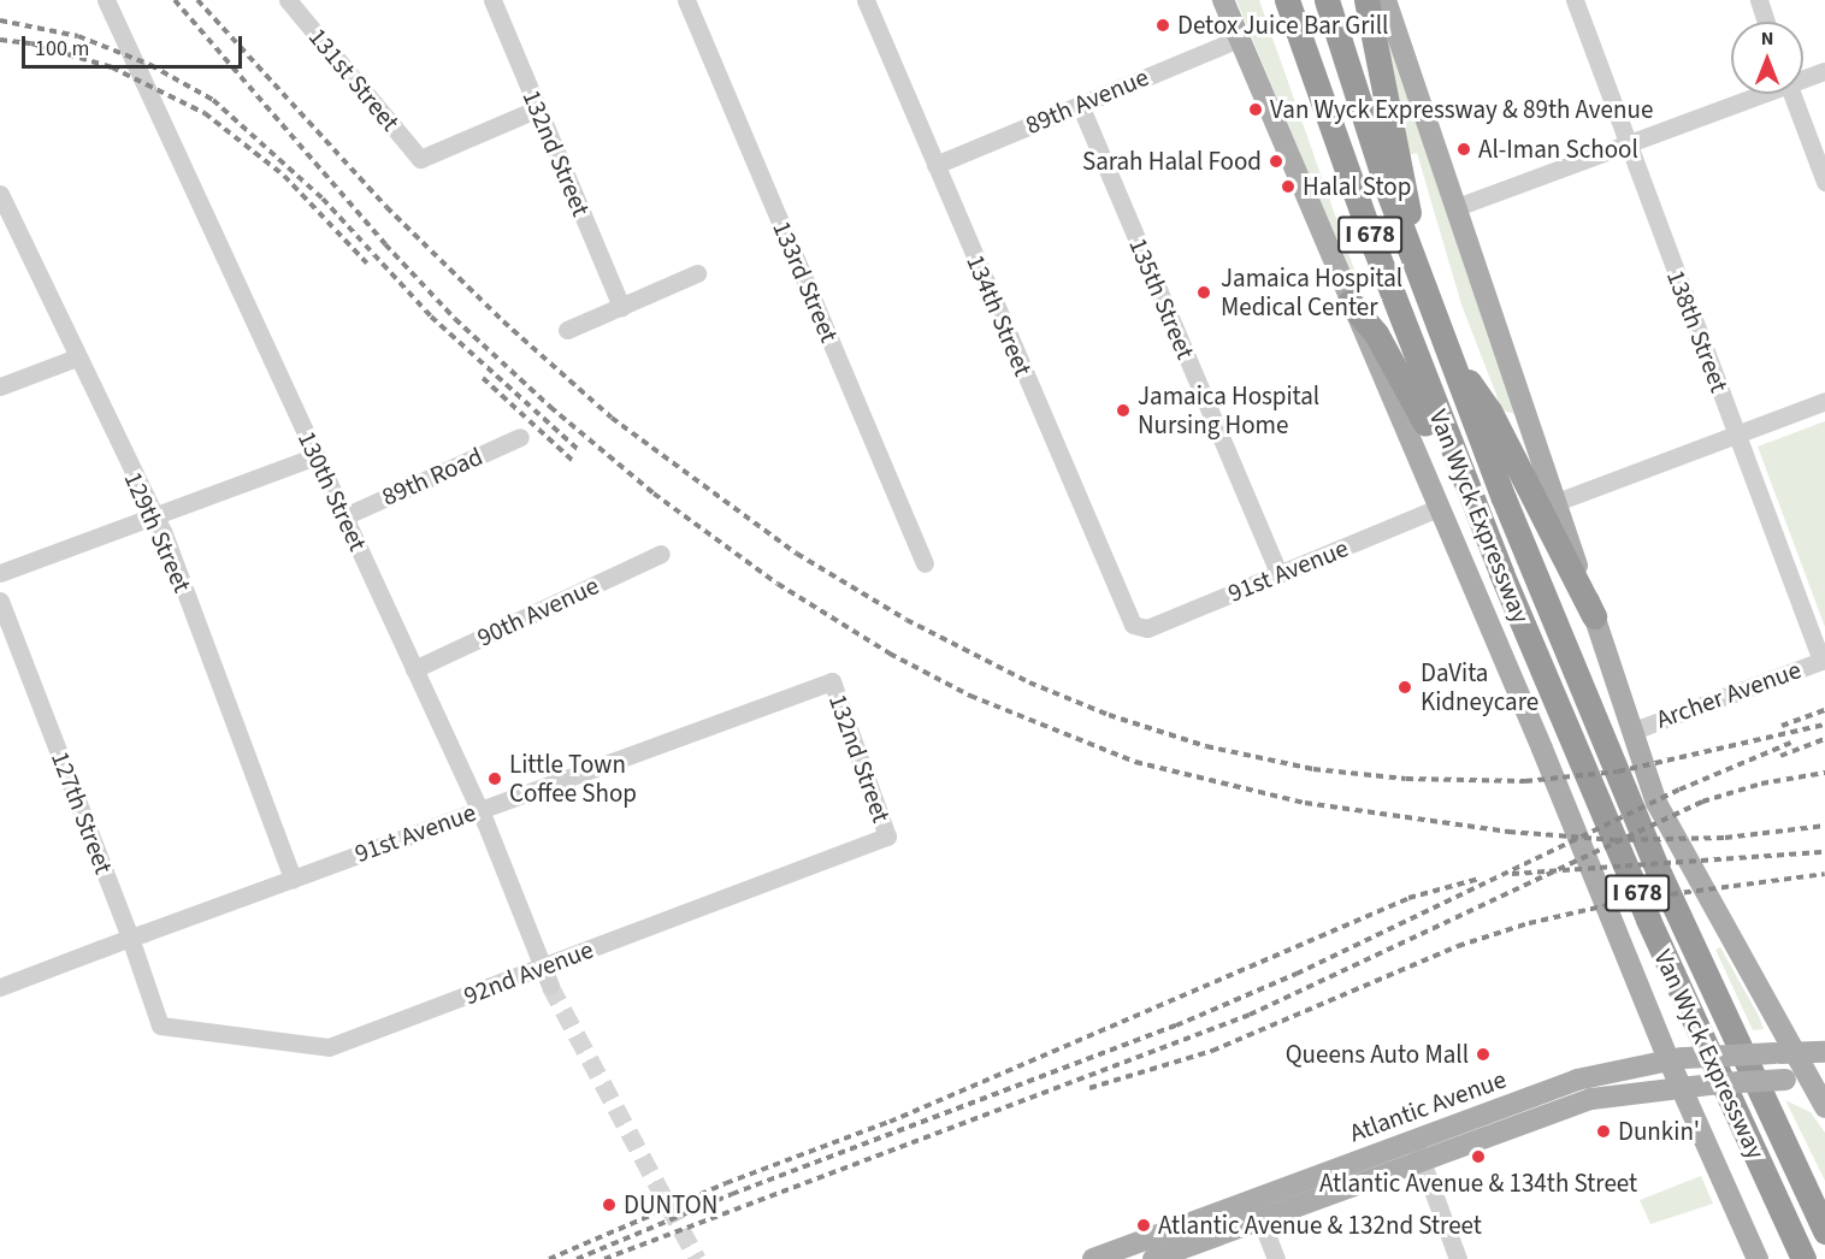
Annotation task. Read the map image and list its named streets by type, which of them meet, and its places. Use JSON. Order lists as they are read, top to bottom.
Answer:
{
  "streets": {
    "highway": ["I 678", "Van Wyck Expressway"],
    "main road": ["Atlantic Avenue"],
    "street": [
      "131st Street",
      "89th Avenue",
      "132nd Street",
      "133rd Street",
      "135th Street",
      "134th Street",
      "138th Street",
      "89th Road",
      "130th Street",
      "129th Street",
      "91st Avenue",
      "90th Avenue",
      "Archer Avenue",
      "127th Street",
      "92nd Avenue"
    ]
  },
  "crossings": [
    ["131st Street", "132nd Street"],
    ["89th Avenue", "135th Street"],
    ["89th Avenue", "134th Street"],
    ["89th Avenue", "Van Wyck Expressway"],
    ["132nd Street", "91st Avenue"],
    ["132nd Street", "92nd Avenue"],
    ["135th Street", "91st Avenue"],
    ["134th Street", "91st Avenue"],
    ["138th Street", "Archer Avenue"],
    ["89th Road", "130th Street"],
    ["130th Street", "91st Avenue"],
    ["130th Street", "90th Avenue"],
    ["130th Street", "92nd Avenue"],
    ["Van Wyck Expressway", "91st Avenue"],
    ["Van Wyck Expressway", "Atlantic Avenue"],
    ["129th Street", "91st Avenue"],
    ["91st Avenue", "127th Street"],
    ["127th Street", "92nd Avenue"]
  ],
  "places": [
    "Detox Juice Bar Grill",
    "Van Wyck Expressway & 89th Avenue",
    "Al-Iman School",
    "Sarah Halal Food",
    "Halal Stop",
    "Jamaica Hospital Medical Center",
    "Jamaica Hospital Nursing Home",
    "DaVita Kidneycare",
    "Little Town Coffee Shop",
    "Queens Auto Mall",
    "Dunkin'",
    "Atlantic Avenue & 134th Street",
    "DUNTON",
    "Atlantic Avenue & 132nd Street"
  ],
  "scale_bar": "100 m",
  "north": "top"
}
